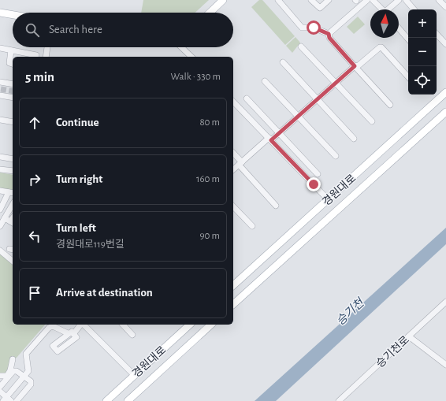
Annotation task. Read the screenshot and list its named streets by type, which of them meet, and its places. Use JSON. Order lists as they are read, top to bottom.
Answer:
{
  "streets": {
    "main road": ["경원대로"],
    "street": ["승기천로"]
  },
  "water": ["승기천"],
  "north": "top",
  "page": {
    "map_buttons": ["+", "−"],
    "search": "Search here",
    "heading": ["5 min", "Walk · 330 m"],
    "list": [
      ["Continue", "80 m"],
      ["Turn right", "160 m"],
      ["Turn left", "경원대로119번길", "90 m"],
      "Arrive at destination"
    ]
  }
}
